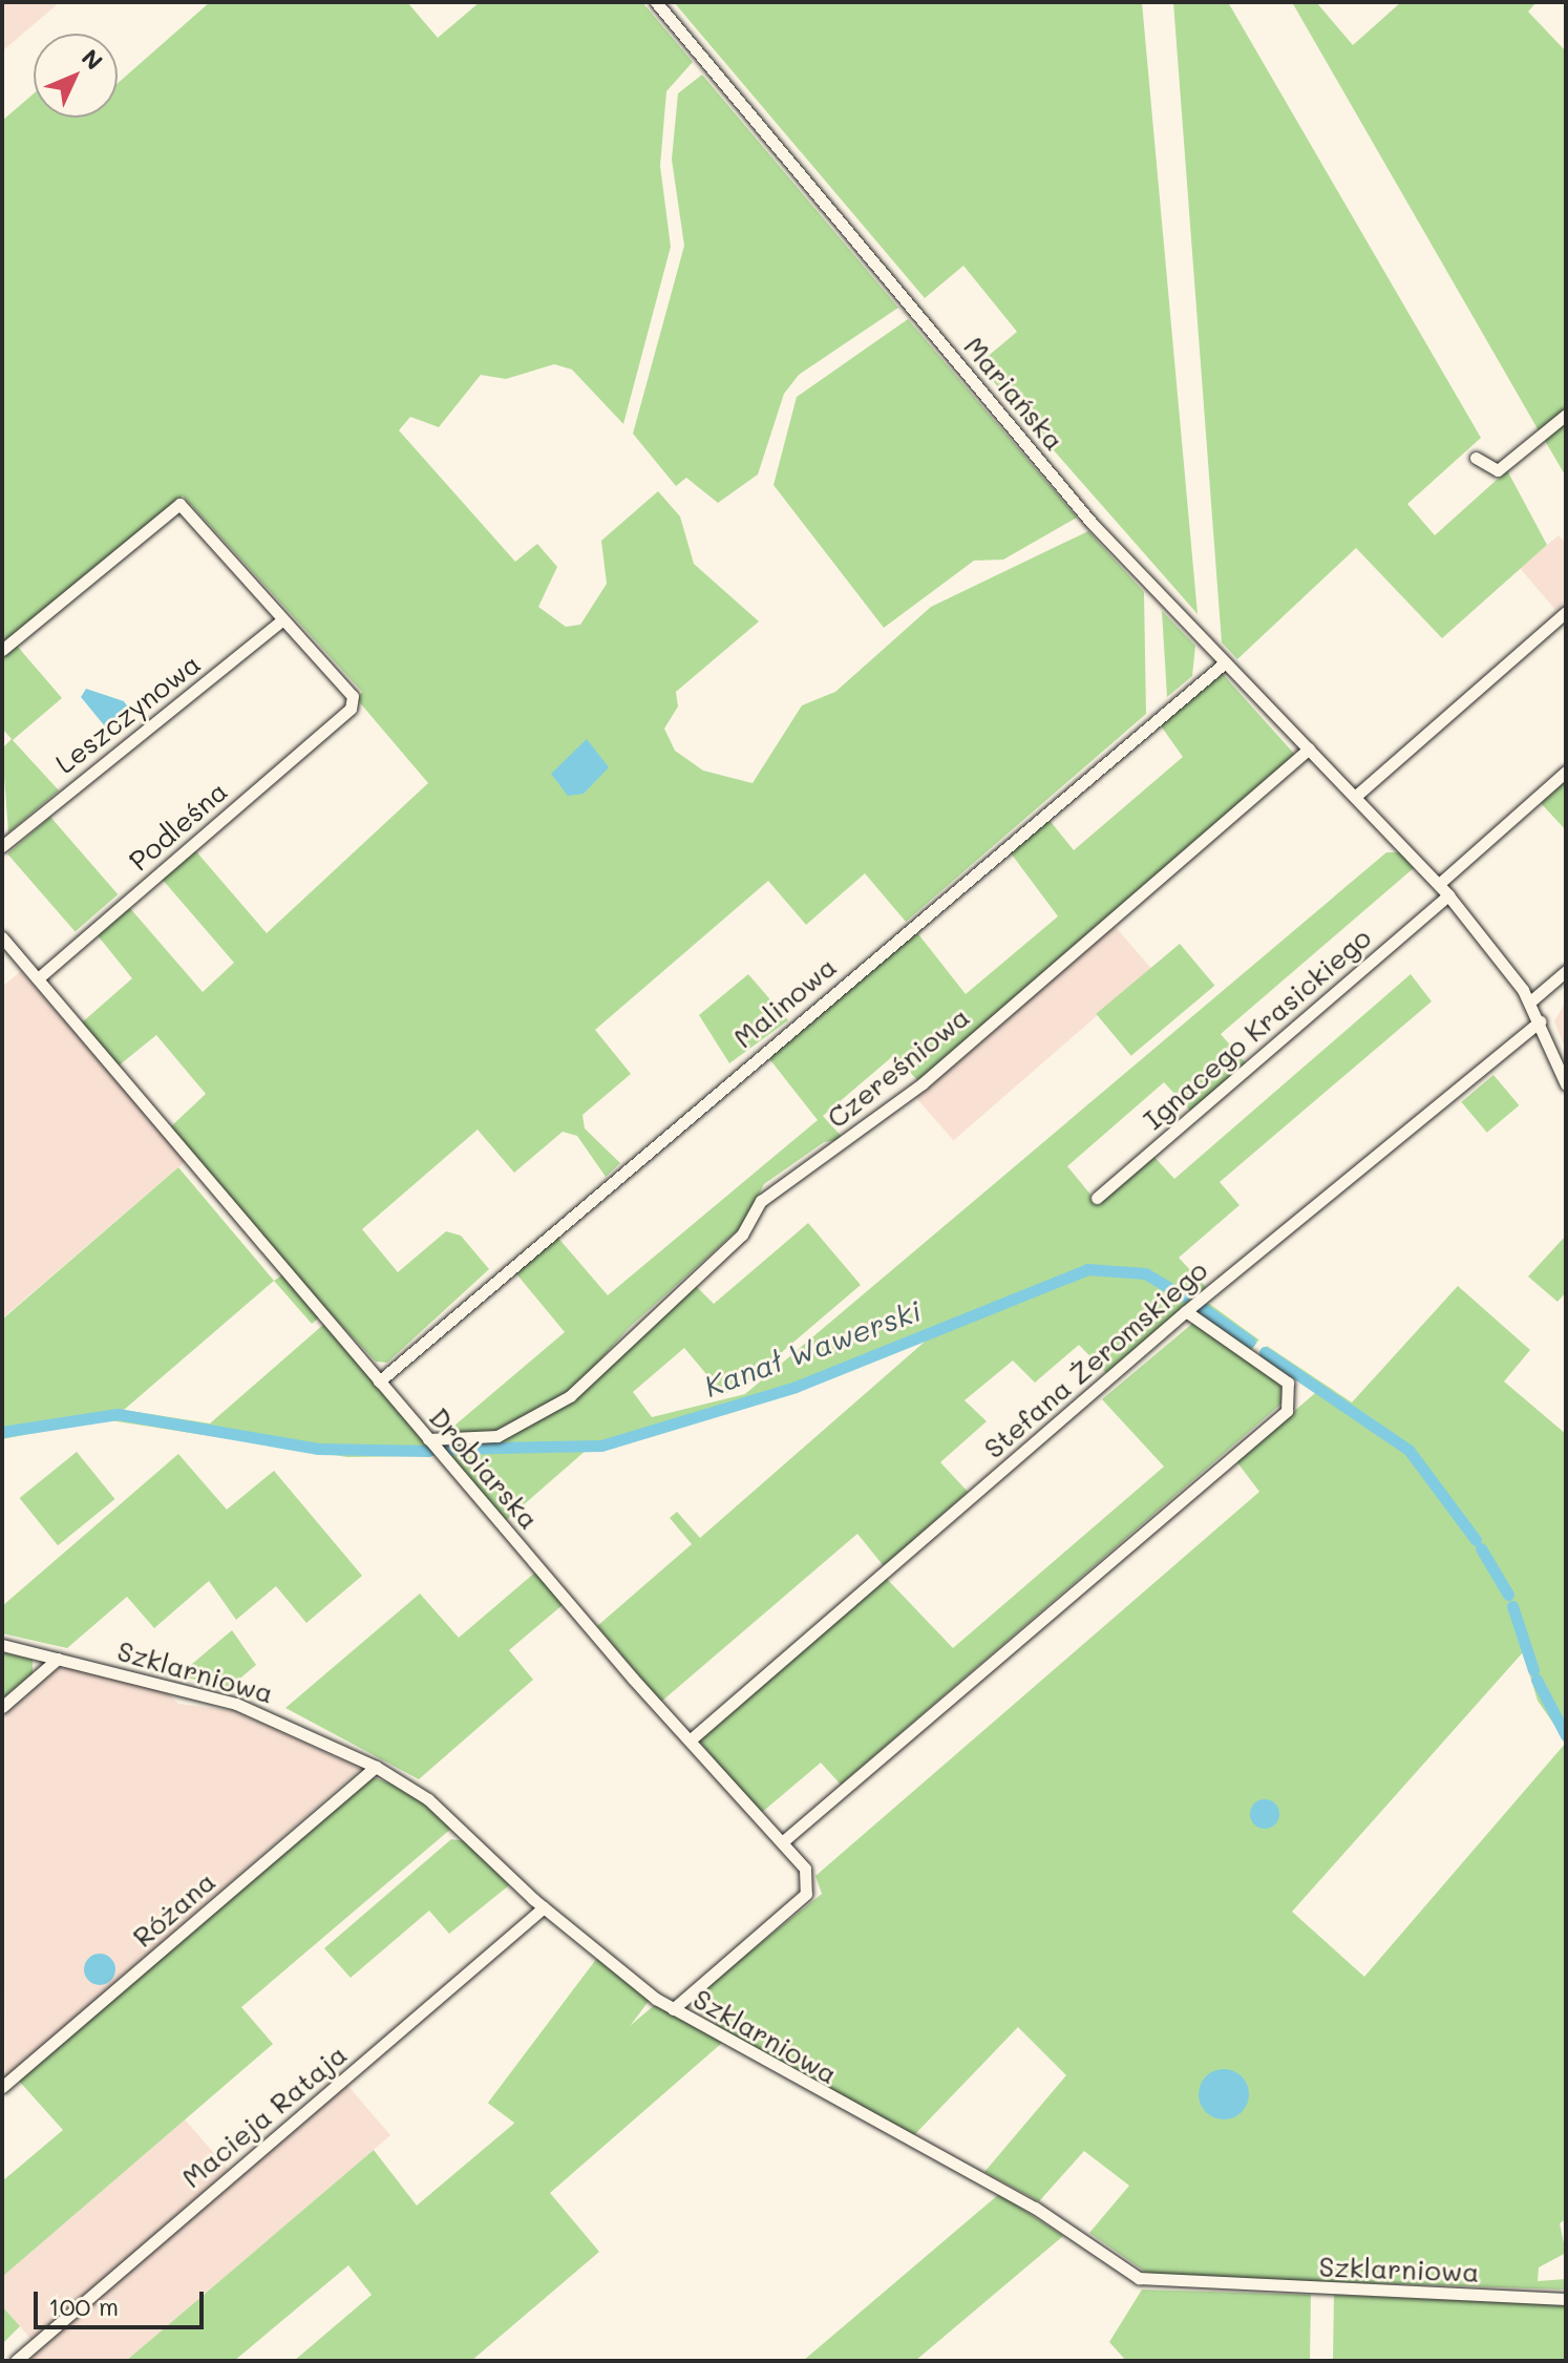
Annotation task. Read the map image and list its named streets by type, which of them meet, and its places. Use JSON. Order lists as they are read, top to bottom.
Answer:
{
  "streets": {
    "street": [
      "Mariańska",
      "Leszczynowa",
      "Podleśna",
      "Malinowa",
      "Ignacego Krasickiego",
      "Czereśniowa",
      "Stefana Żeromskiego",
      "Drobiarska",
      "Szklarniowa",
      "Różana",
      "Macieja Rataja"
    ]
  },
  "crossings": [
    ["Mariańska", "Malinowa"],
    ["Mariańska", "Ignacego Krasickiego"],
    ["Mariańska", "Czereśniowa"],
    ["Mariańska", "Stefana Żeromskiego"],
    ["Leszczynowa", "Podleśna"],
    ["Podleśna", "Drobiarska"],
    ["Malinowa", "Drobiarska"],
    ["Czereśniowa", "Drobiarska"],
    ["Stefana Żeromskiego", "Drobiarska"],
    ["Drobiarska", "Szklarniowa"],
    ["Szklarniowa", "Różana"],
    ["Szklarniowa", "Macieja Rataja"]
  ],
  "water": ["Kanał Wawerski"],
  "scale_bar": "100 m",
  "north": "top right"
}
